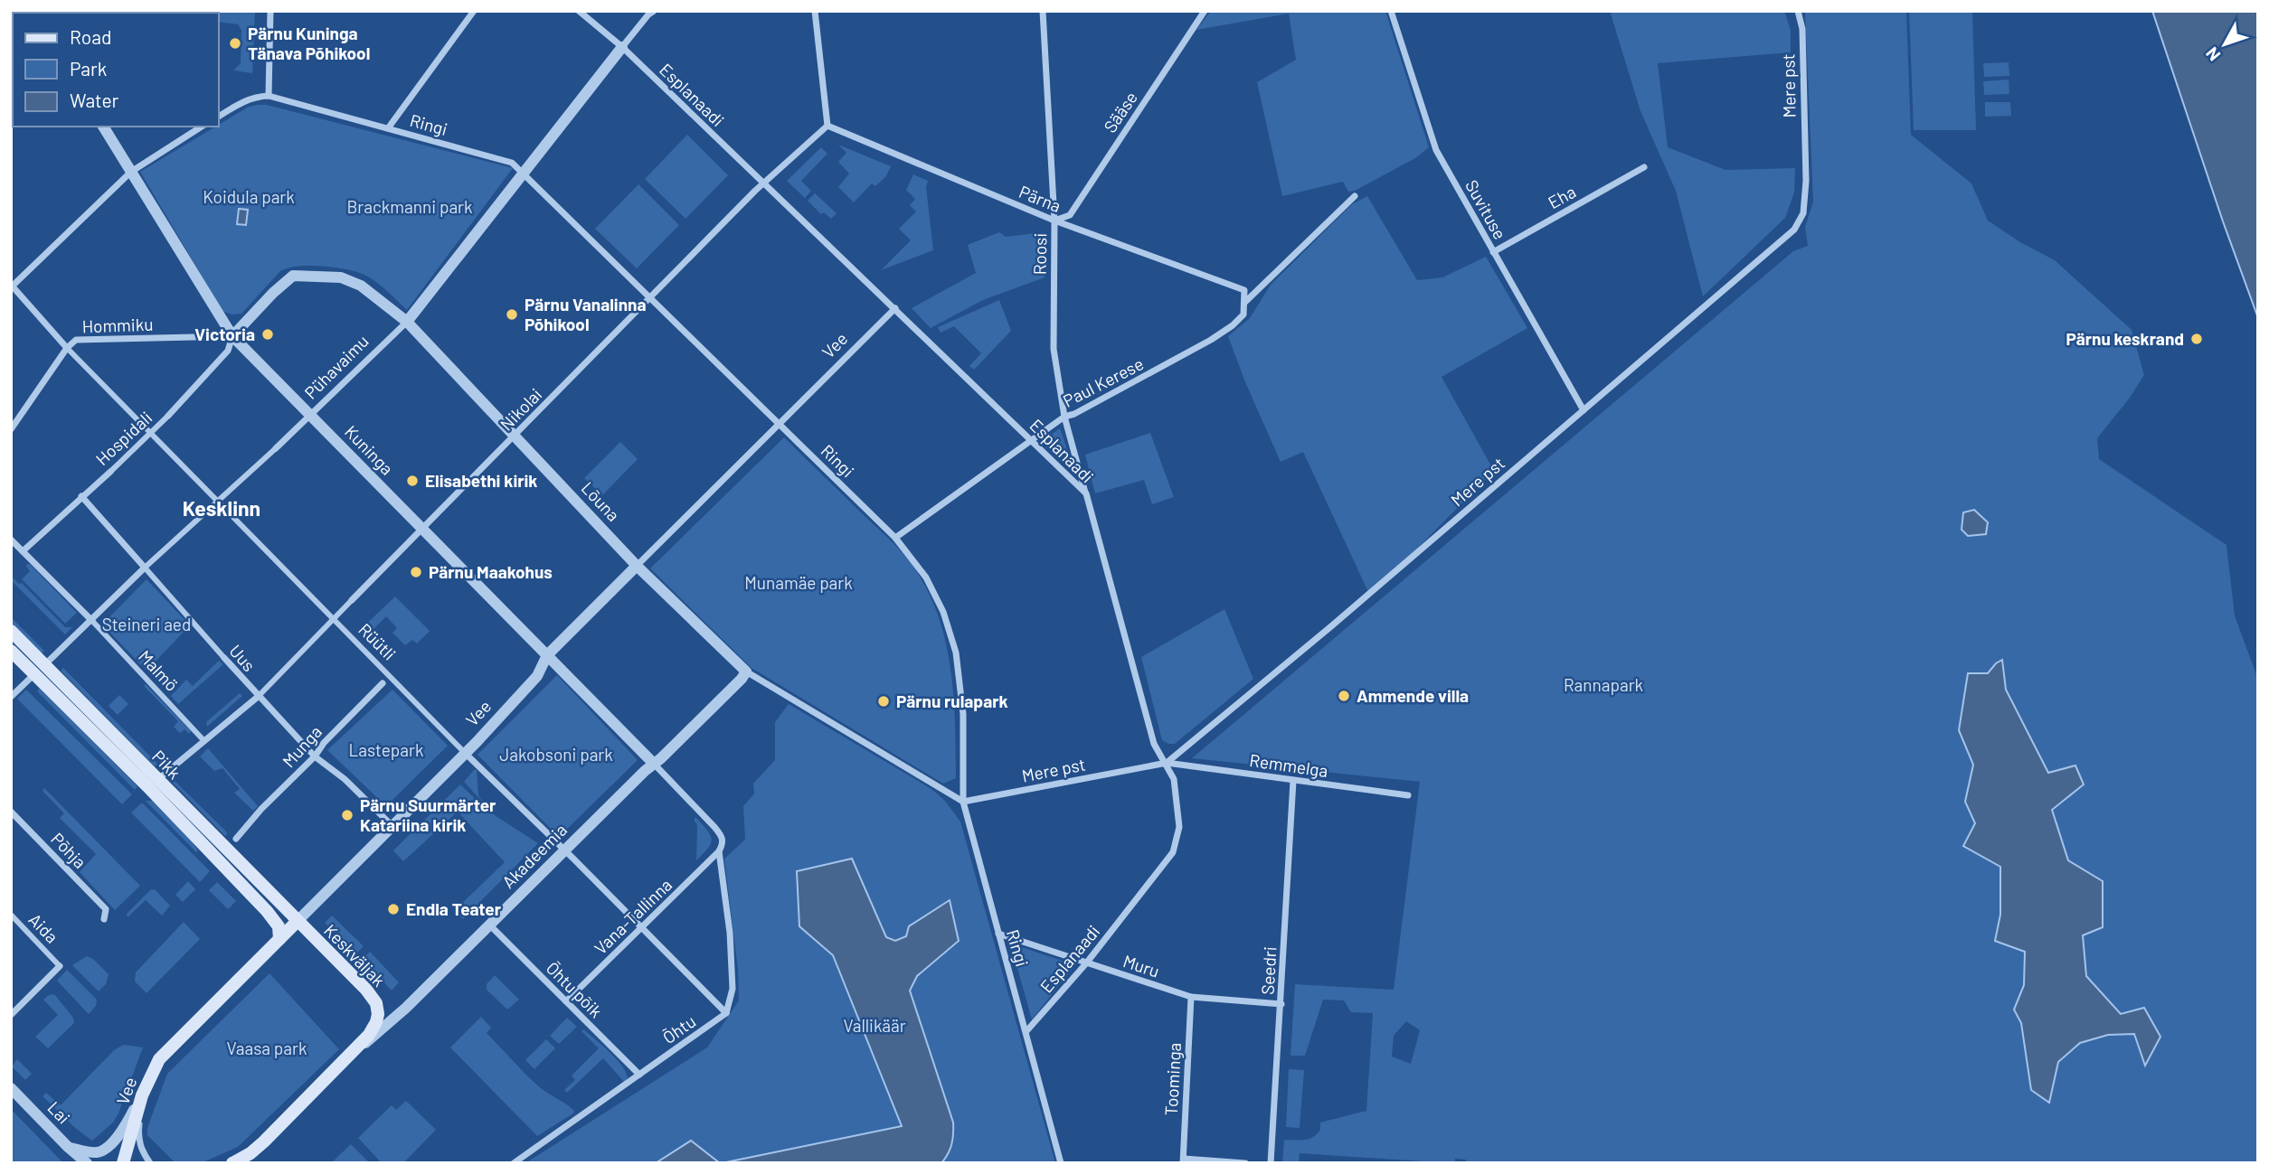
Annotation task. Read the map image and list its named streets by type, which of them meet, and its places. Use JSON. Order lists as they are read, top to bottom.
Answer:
{
  "streets": {
    "main road": [
      "Vee",
      "Pikk",
      "Akadeemia",
      "Keskväljak"
    ],
    "street": [
      "Mere pst",
      "Esplanaadi",
      "Sääse",
      "Ringi",
      "Eha",
      "Pärna",
      "Suvituse",
      "Roosi",
      "Hommiku",
      "Pühavaimu",
      "Paul Kerese",
      "Nikolai",
      "Hospidali",
      "Kuninga",
      "Lõuna",
      "Rüütli",
      "Uus",
      "Malmö",
      "Munga",
      "Remmelga",
      "Põhja",
      "Vana-Tallinna",
      "Aida",
      "Muru",
      "Seedri",
      "Õhtu põik",
      "Õhtu",
      "Toominga",
      "Lai"
    ]
  },
  "crossings": [
    ["Mere pst", "Esplanaadi"],
    ["Mere pst", "Ringi"],
    ["Mere pst", "Suvituse"],
    ["Mere pst", "Lõuna"],
    ["Mere pst", "Remmelga"],
    ["Esplanaadi", "Ringi"],
    ["Esplanaadi", "Roosi"],
    ["Esplanaadi", "Vee"],
    ["Esplanaadi", "Pühavaimu"],
    ["Esplanaadi", "Paul Kerese"],
    ["Esplanaadi", "Nikolai"],
    ["Esplanaadi", "Remmelga"],
    ["Esplanaadi", "Muru"],
    ["Sääse", "Pärna"],
    ["Sääse", "Roosi"],
    ["Ringi", "Vee"],
    ["Ringi", "Pühavaimu"],
    ["Ringi", "Paul Kerese"],
    ["Ringi", "Nikolai"],
    ["Ringi", "Lõuna"],
    ["Ringi", "Muru"],
    ["Eha", "Suvituse"],
    ["Pärna", "Roosi"],
    ["Pärna", "Paul Kerese"],
    ["Pärna", "Nikolai"],
    ["Roosi", "Paul Kerese"],
    ["Hommiku", "Hospidali"],
    ["Hommiku", "Kuninga"],
    ["Hommiku", "Lõuna"],
    ["Hommiku", "Rüütli"],
    ["Vee", "Kuninga"],
    ["Vee", "Lõuna"],
    ["Vee", "Rüütli"],
    ["Vee", "Uus"],
    ["Vee", "Pikk"],
    ["Vee", "Keskväljak"],
    ["Pühavaimu", "Kuninga"],
    ["Pühavaimu", "Lõuna"],
    ["Pühavaimu", "Rüütli"],
    ["Pühavaimu", "Uus"],
    ["Pühavaimu", "Malmö"],
    ["Pühavaimu", "Pikk"],
    ["Nikolai", "Kuninga"],
    ["Nikolai", "Lõuna"],
    ["Nikolai", "Rüütli"],
    ["Nikolai", "Uus"],
    ["Nikolai", "Malmö"],
    ["Nikolai", "Pikk"],
    ["Hospidali", "Kuninga"],
    ["Hospidali", "Lõuna"],
    ["Hospidali", "Rüütli"],
    ["Hospidali", "Uus"],
    ["Hospidali", "Malmö"],
    ["Kuninga", "Lõuna"],
    ["Kuninga", "Akadeemia"],
    ["Kuninga", "Vana-Tallinna"],
    ["Lõuna", "Akadeemia"],
    ["Rüütli", "Munga"],
    ["Rüütli", "Akadeemia"],
    ["Rüütli", "Vana-Tallinna"],
    ["Rüütli", "Õhtu"],
    ["Uus", "Munga"],
    ["Pikk", "Keskväljak"],
    ["Remmelga", "Seedri"],
    ["Akadeemia", "Keskväljak"],
    ["Akadeemia", "Õhtu põik"],
    ["Vana-Tallinna", "Õhtu põik"],
    ["Muru", "Seedri"],
    ["Muru", "Toominga"],
    ["Õhtu põik", "Õhtu"]
  ],
  "districts": ["Kesklinn"],
  "parks": [
    "Koidula park",
    "Brackmanni park",
    "Munamäe park",
    "Steineri aed",
    "Rannapark",
    "Lastepark",
    "Jakobsoni park",
    "Vallikäär",
    "Vaasa park"
  ],
  "places": [
    "Pärnu Kuninga Tänava Põhikool",
    "Pärnu Vanalinna Põhikool",
    "Victoria",
    "Pärnu keskrand",
    "Elisabethi kirik",
    "Pärnu Maakohus",
    "Ammende villa",
    "Pärnu rulapark",
    "Pärnu Suurmärter Katariina kirik",
    "Endla Teater"
  ],
  "legend": ["Road", "Park", "Water"],
  "north": "bottom left"
}
